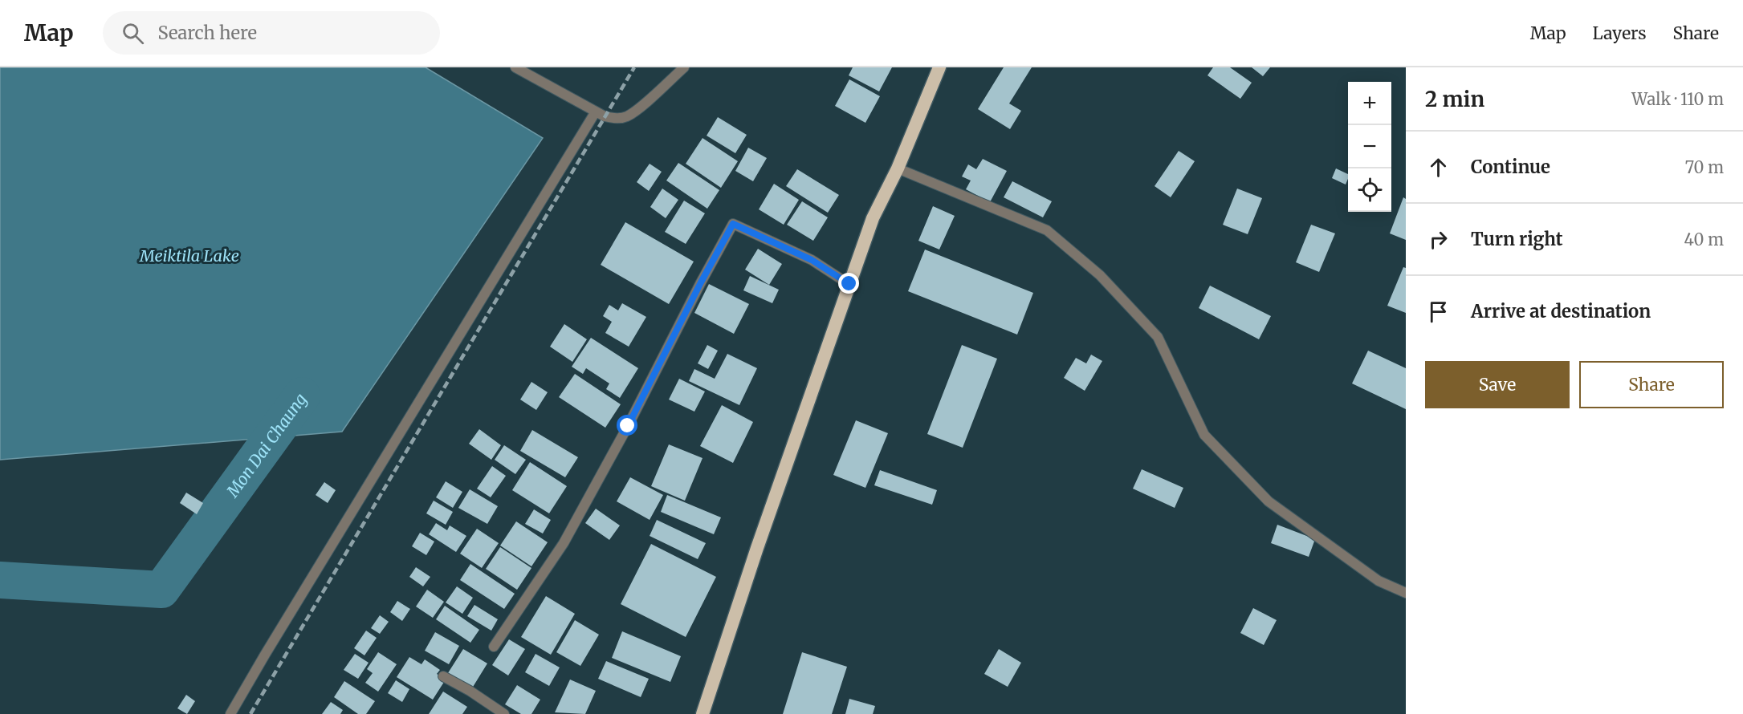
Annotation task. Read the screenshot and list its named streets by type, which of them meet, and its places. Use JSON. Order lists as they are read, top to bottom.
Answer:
{
  "water": ["Meiktila Lake", "Mon Dai Chaung"],
  "page": {
    "header": "Map",
    "search": "Search here",
    "nav": ["Map", "Layers", "Share"],
    "heading": ["2 min", "Walk · 110 m"],
    "map_buttons": ["+", "−"],
    "list": [
      ["Continue", "70 m"],
      ["Turn right", "40 m"],
      "Arrive at destination"
    ],
    "buttons": ["Save", "Share"]
  }
}
